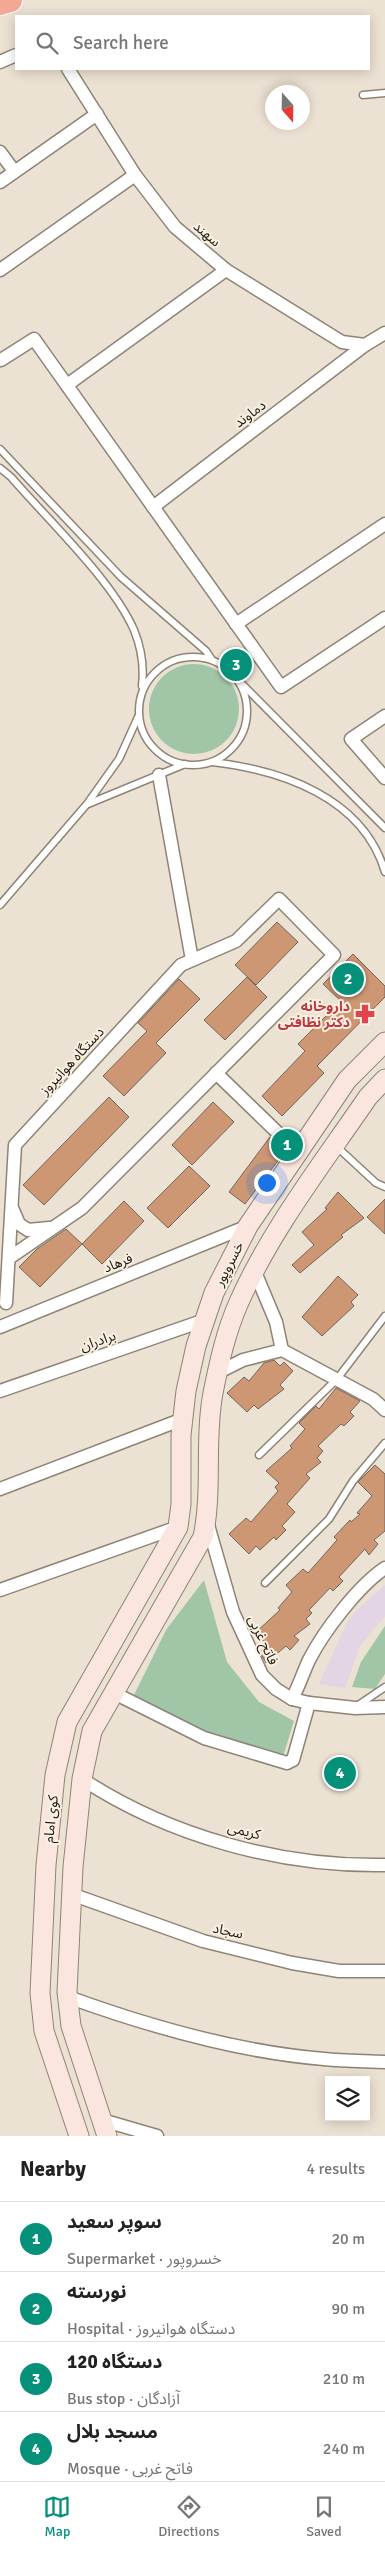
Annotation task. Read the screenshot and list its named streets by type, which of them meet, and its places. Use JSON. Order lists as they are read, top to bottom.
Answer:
{
  "streets": {
    "street": [
      "سهند",
      "دماوند",
      "دستگاه هوانیروز",
      "فرهاد",
      "خسروپور",
      "برادران",
      "فاتح غربی",
      "کوی امام",
      "کریمی",
      "سجاد"
    ]
  },
  "crossings": [
    ["سهند", "دماوند"],
    ["فرهاد", "خسروپور"],
    ["خسروپور", "برادران"],
    ["خسروپور", "فاتح غربی"],
    ["خسروپور", "کوی امام"],
    ["فاتح غربی", "کوی امام"],
    ["کوی امام", "کریمی"],
    ["کوی امام", "سجاد"]
  ],
  "places": {
    "pharmacy": ["داروخانه دکتر نظافتی"]
  },
  "north": "bottom",
  "page": {
    "search": "Search here",
    "pins": [
      "3",
      "2",
      "1",
      "4"
    ],
    "heading": ["Nearby", "4 results"],
    "list": [
      {
        "mark": "1",
        "name": "سوپر سعید",
        "note": "Supermarket · خسروپور",
        "value": "20 m"
      },
      {
        "mark": "2",
        "name": "نورسته",
        "note": "Hospital · دستگاه هوانیروز",
        "value": "90 m"
      },
      {
        "mark": "3",
        "name": "120 دستگاه",
        "note": "Bus stop · آزادگان",
        "value": "210 m"
      },
      {
        "mark": "4",
        "name": "مسجد بلال",
        "note": "Mosque · فاتح غربی",
        "value": "240 m"
      }
    ],
    "nav": ["Map", "Directions", "Saved"]
  }
}
